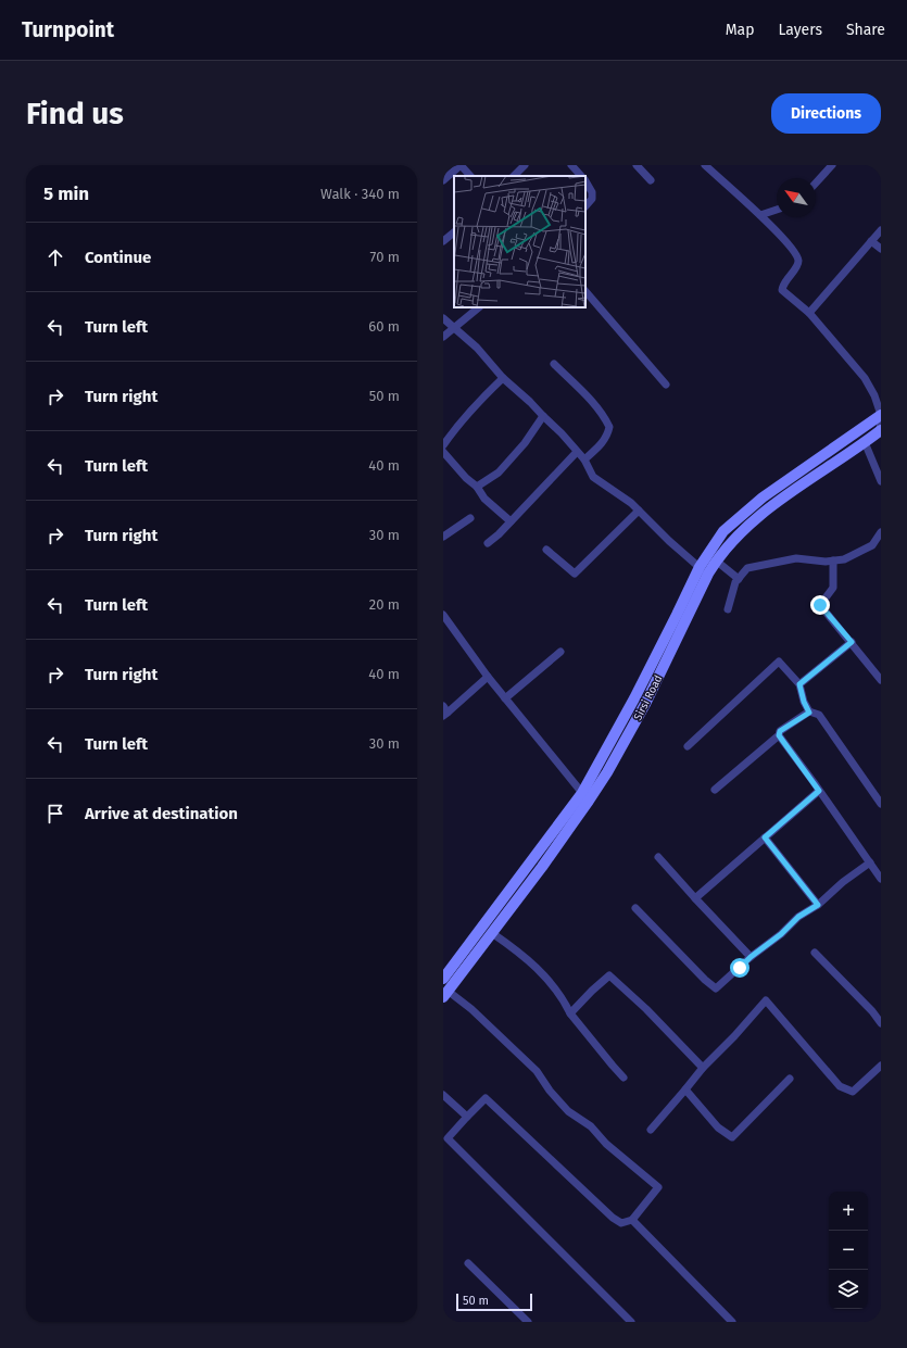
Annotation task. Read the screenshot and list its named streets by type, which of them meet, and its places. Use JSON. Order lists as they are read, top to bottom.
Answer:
{
  "streets": {
    "main road": ["Sirsi Road"]
  },
  "scale_bar": "50 m",
  "north": "top left",
  "page": {
    "header": "Turnpoint",
    "nav": ["Map", "Layers", "Share"],
    "buttons": "Directions",
    "title": "Find us",
    "heading": ["5 min", "Walk · 340 m"],
    "list": [
      ["Continue", "70 m"],
      ["Turn left", "60 m"],
      ["Turn right", "50 m"],
      ["Turn left", "40 m"],
      ["Turn right", "30 m"],
      ["Turn left", "20 m"],
      ["Turn right", "40 m"],
      ["Turn left", "30 m"],
      "Arrive at destination"
    ],
    "map_buttons": ["+", "−"],
    "scale": "50 m"
  }
}
